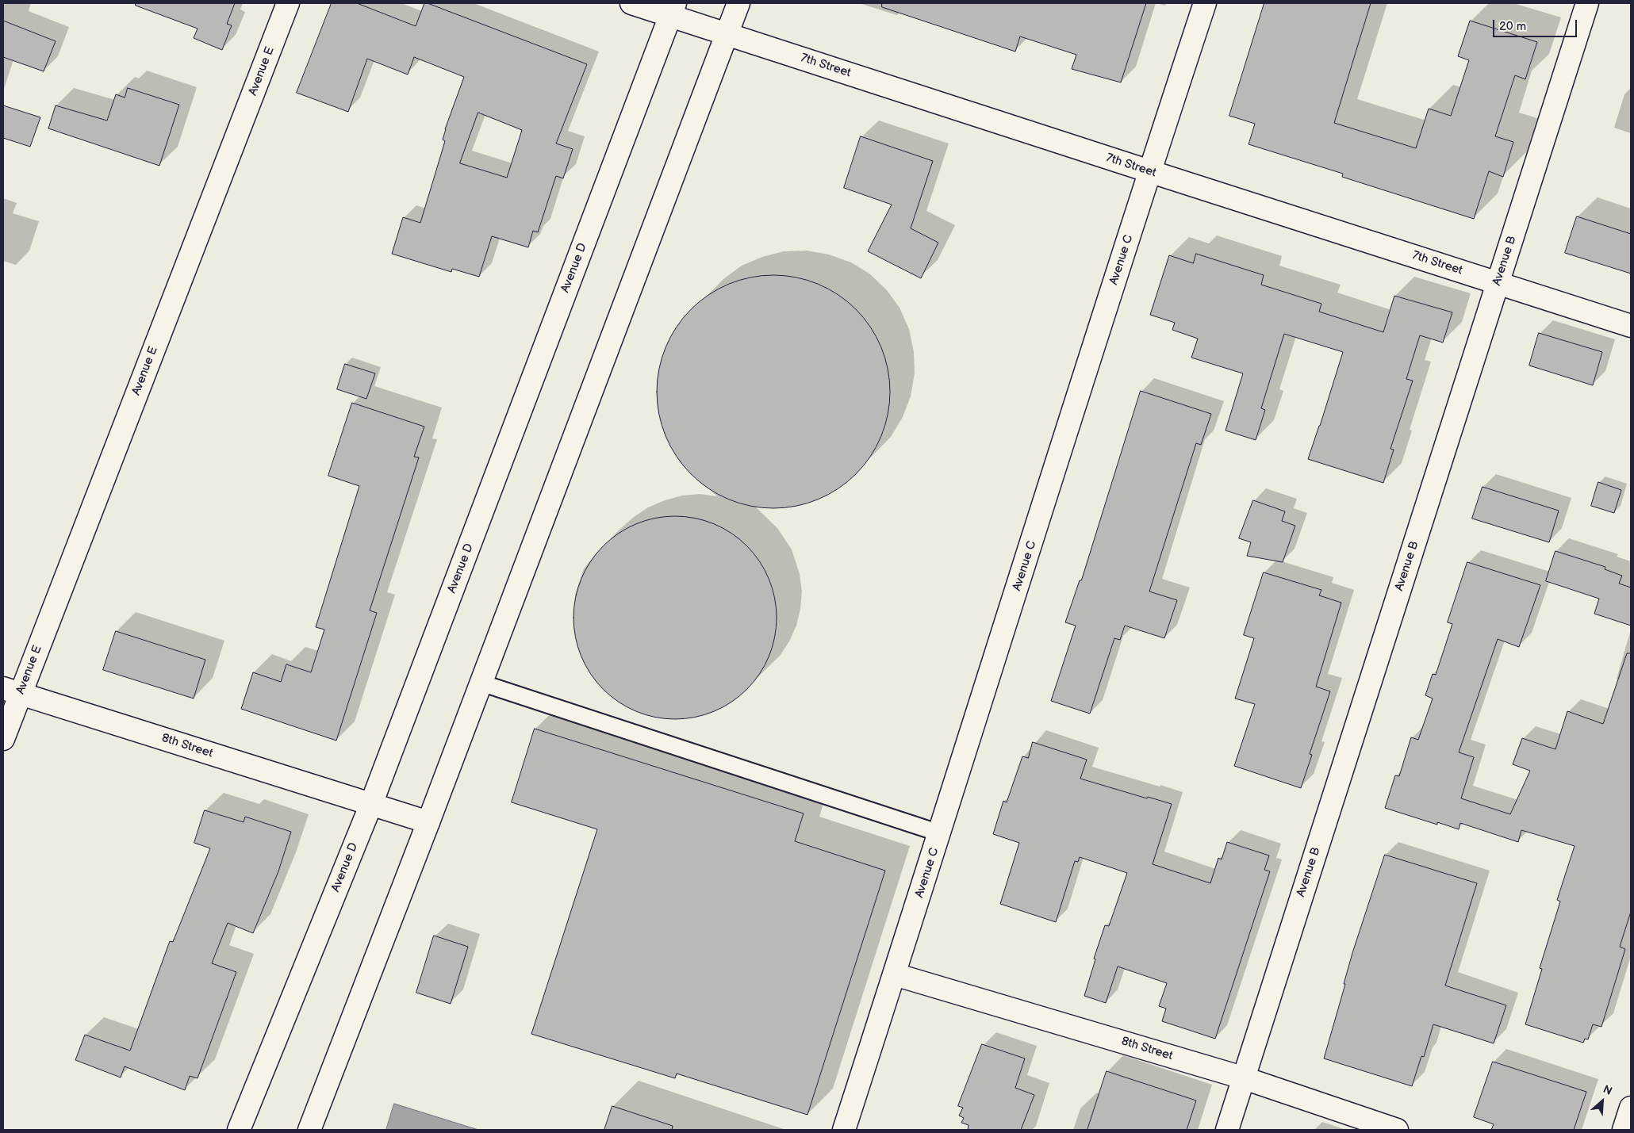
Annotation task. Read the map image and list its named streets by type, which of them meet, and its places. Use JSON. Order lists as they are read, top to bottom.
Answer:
{
  "streets": {
    "street": [
      "7th Street",
      "Avenue E",
      "Avenue C",
      "Avenue B",
      "Avenue D",
      "8th Street"
    ]
  },
  "crossings": [
    ["7th Street", "Avenue C"],
    ["7th Street", "Avenue B"],
    ["7th Street", "Avenue D"],
    ["Avenue E", "8th Street"],
    ["Avenue C", "8th Street"],
    ["Avenue B", "8th Street"],
    ["Avenue D", "8th Street"]
  ],
  "scale_bar": "20 m",
  "north": "top right"
}
